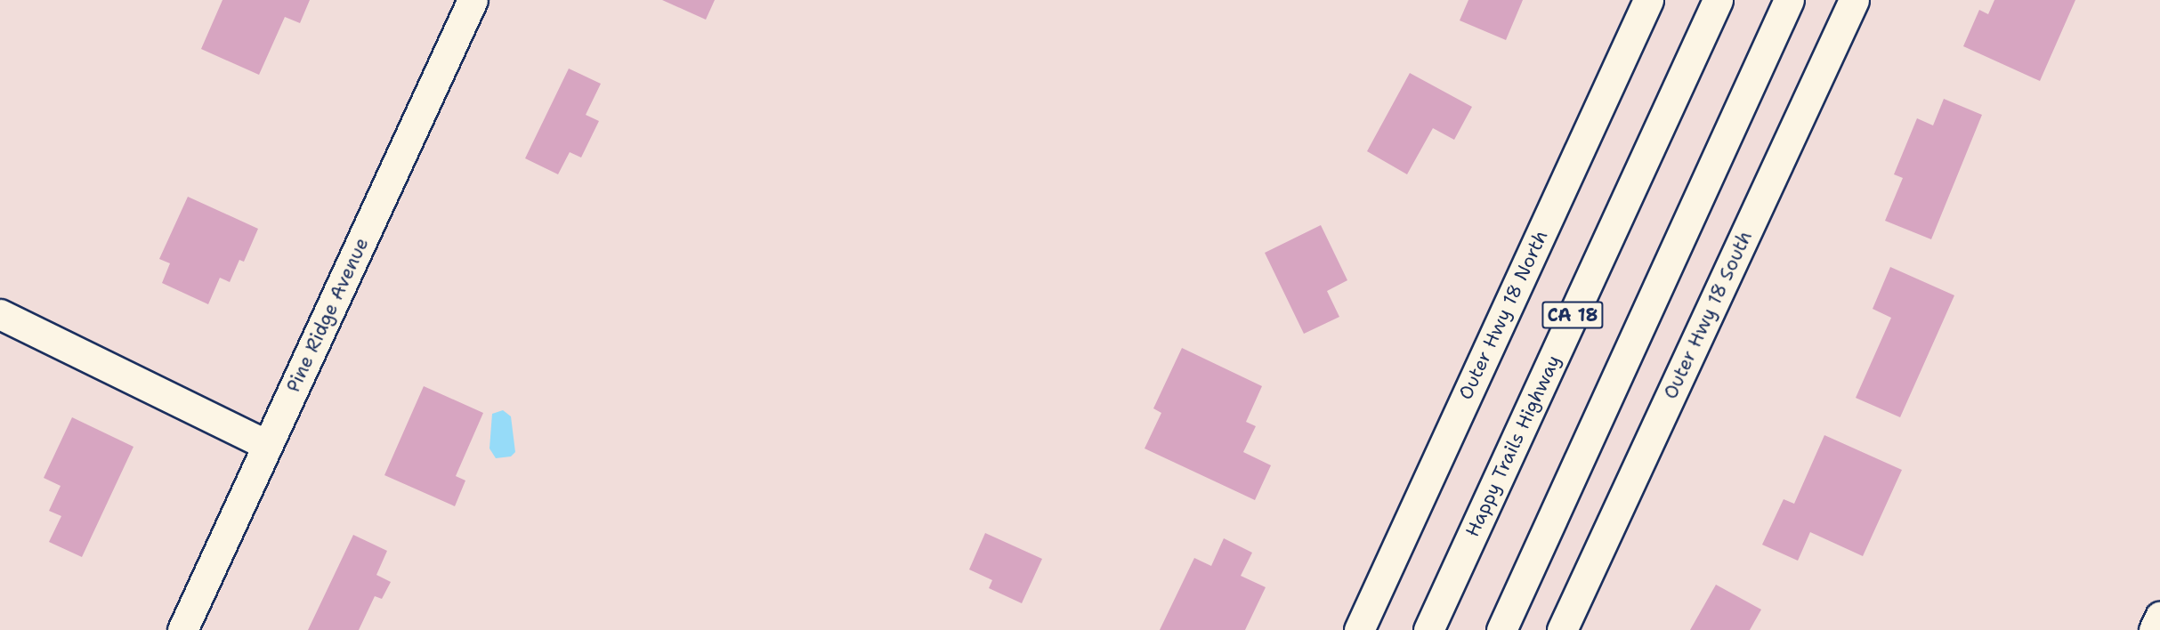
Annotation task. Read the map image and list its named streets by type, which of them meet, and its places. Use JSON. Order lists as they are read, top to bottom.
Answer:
{
  "streets": {
    "street": [
      "Pine Ridge Avenue",
      "Outer Hwy 18 North",
      "CA 18",
      "Outer Hwy 18 South",
      "Happy Trails Highway"
    ]
  }
}
